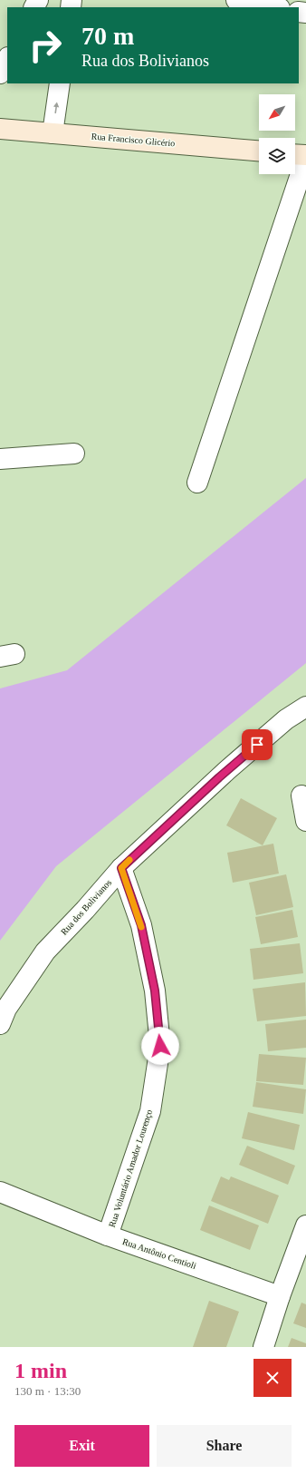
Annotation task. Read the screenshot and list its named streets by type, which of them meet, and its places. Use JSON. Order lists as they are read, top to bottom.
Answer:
{
  "streets": {
    "street": [
      "Rua Francisco Glicério",
      "Rua dos Bolivianos",
      "Rua Voluntário Amador Lourenço",
      "Rua Antônio Centioli"
    ]
  },
  "crossings": [
    ["Rua dos Bolivianos", "Rua Voluntário Amador Lourenço"],
    ["Rua Voluntário Amador Lourenço", "Rua Antônio Centioli"]
  ],
  "north": "bottom left",
  "page": {
    "turn": ["70 m", "Rua dos Bolivianos"],
    "heading": ["1 min", "130 m · 13:30"],
    "buttons": ["Exit", "Share"]
  }
}
